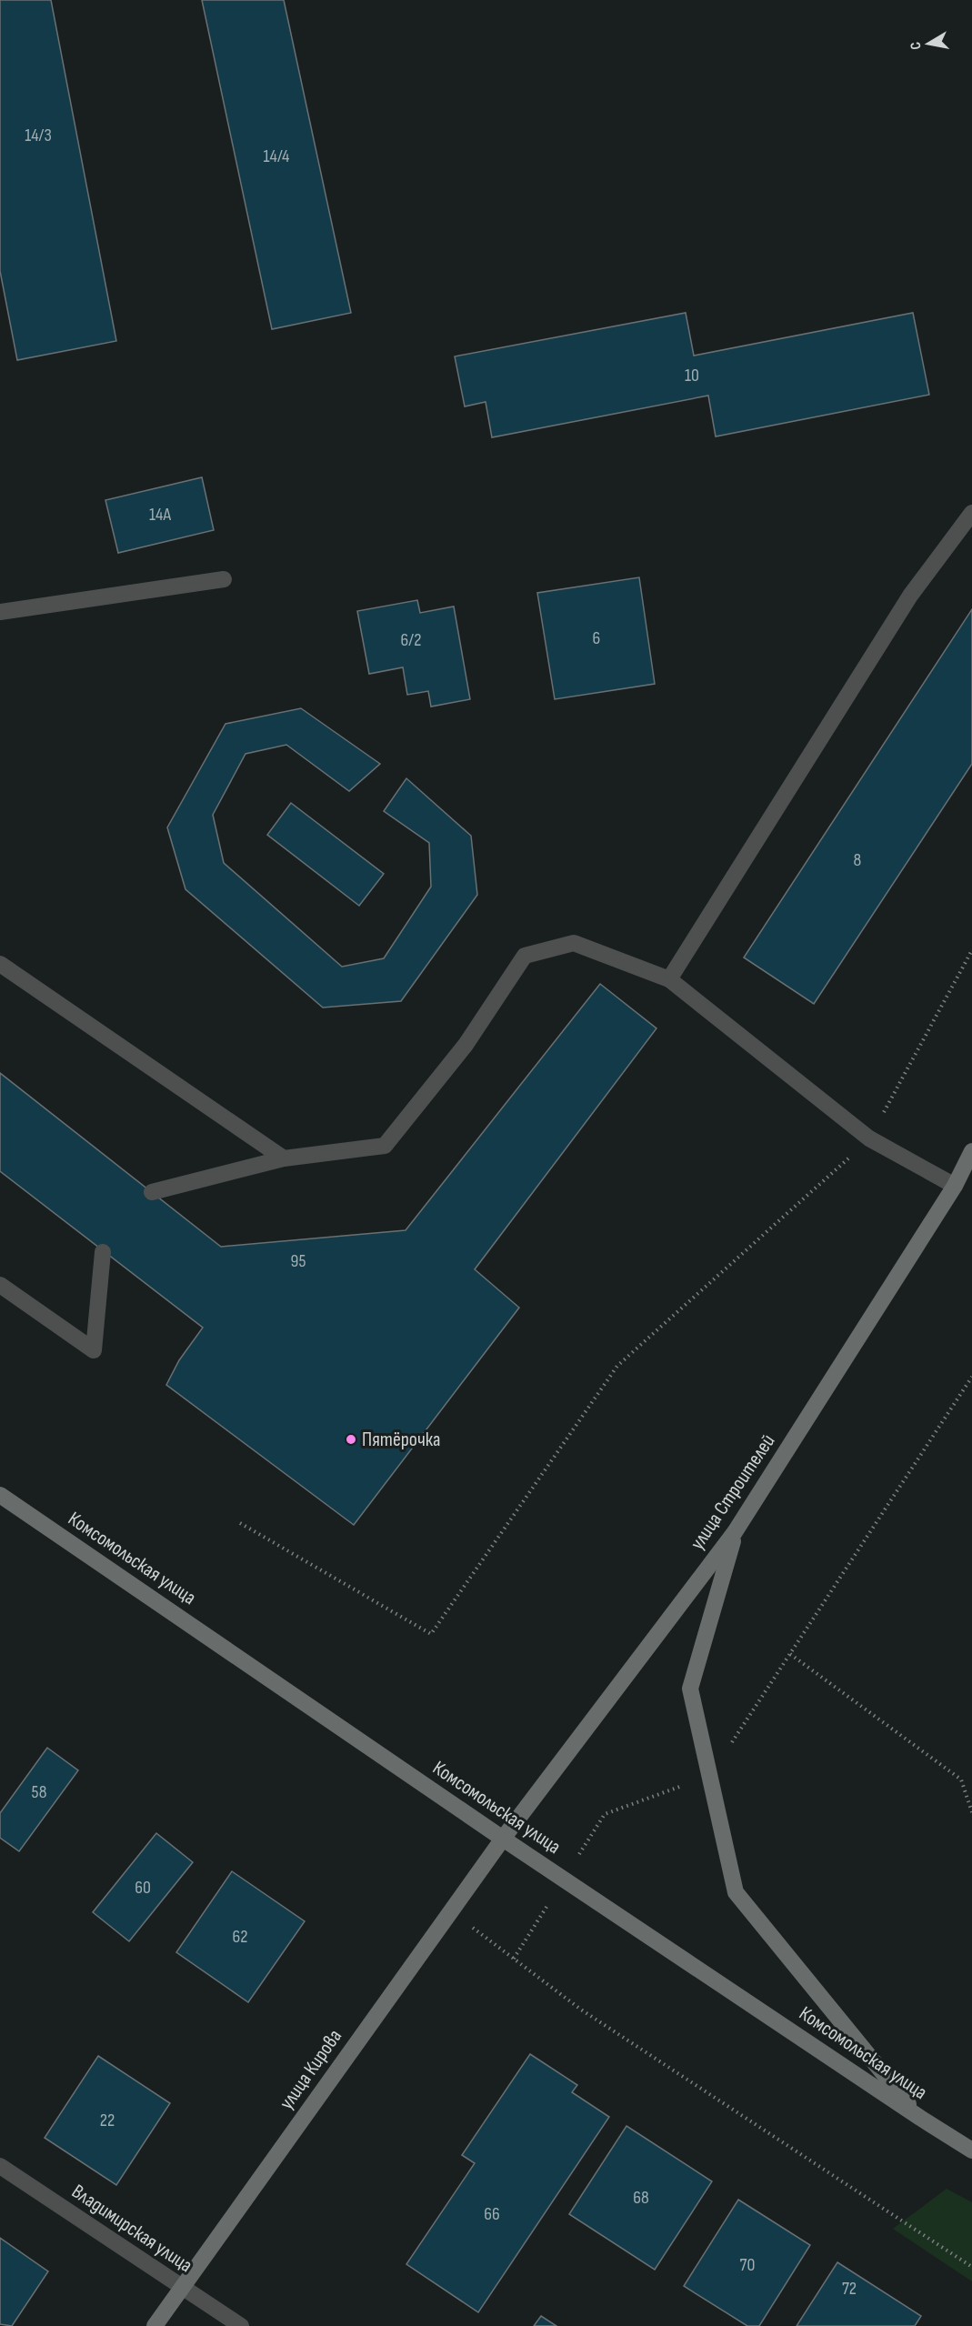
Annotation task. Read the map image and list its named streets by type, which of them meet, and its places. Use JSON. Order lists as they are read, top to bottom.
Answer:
{
  "streets": {
    "main road": ["улица Строителей", "Комсомольская улица", "улица Кирова"],
    "street": ["Владимирская улица"]
  },
  "crossings": [
    ["улица Строителей", "Комсомольская улица"],
    ["улица Строителей", "улица Кирова"],
    ["Комсомольская улица", "улица Кирова"],
    ["улица Кирова", "Владимирская улица"]
  ],
  "places": ["Пятёрочка"],
  "house_numbers": [
    "14/3",
    "14/4",
    "10",
    "14А",
    "6",
    "6/2",
    "8",
    "95",
    "58",
    "60",
    "62",
    "22",
    "68",
    "66",
    "70",
    "72"
  ],
  "north": "left"
}
